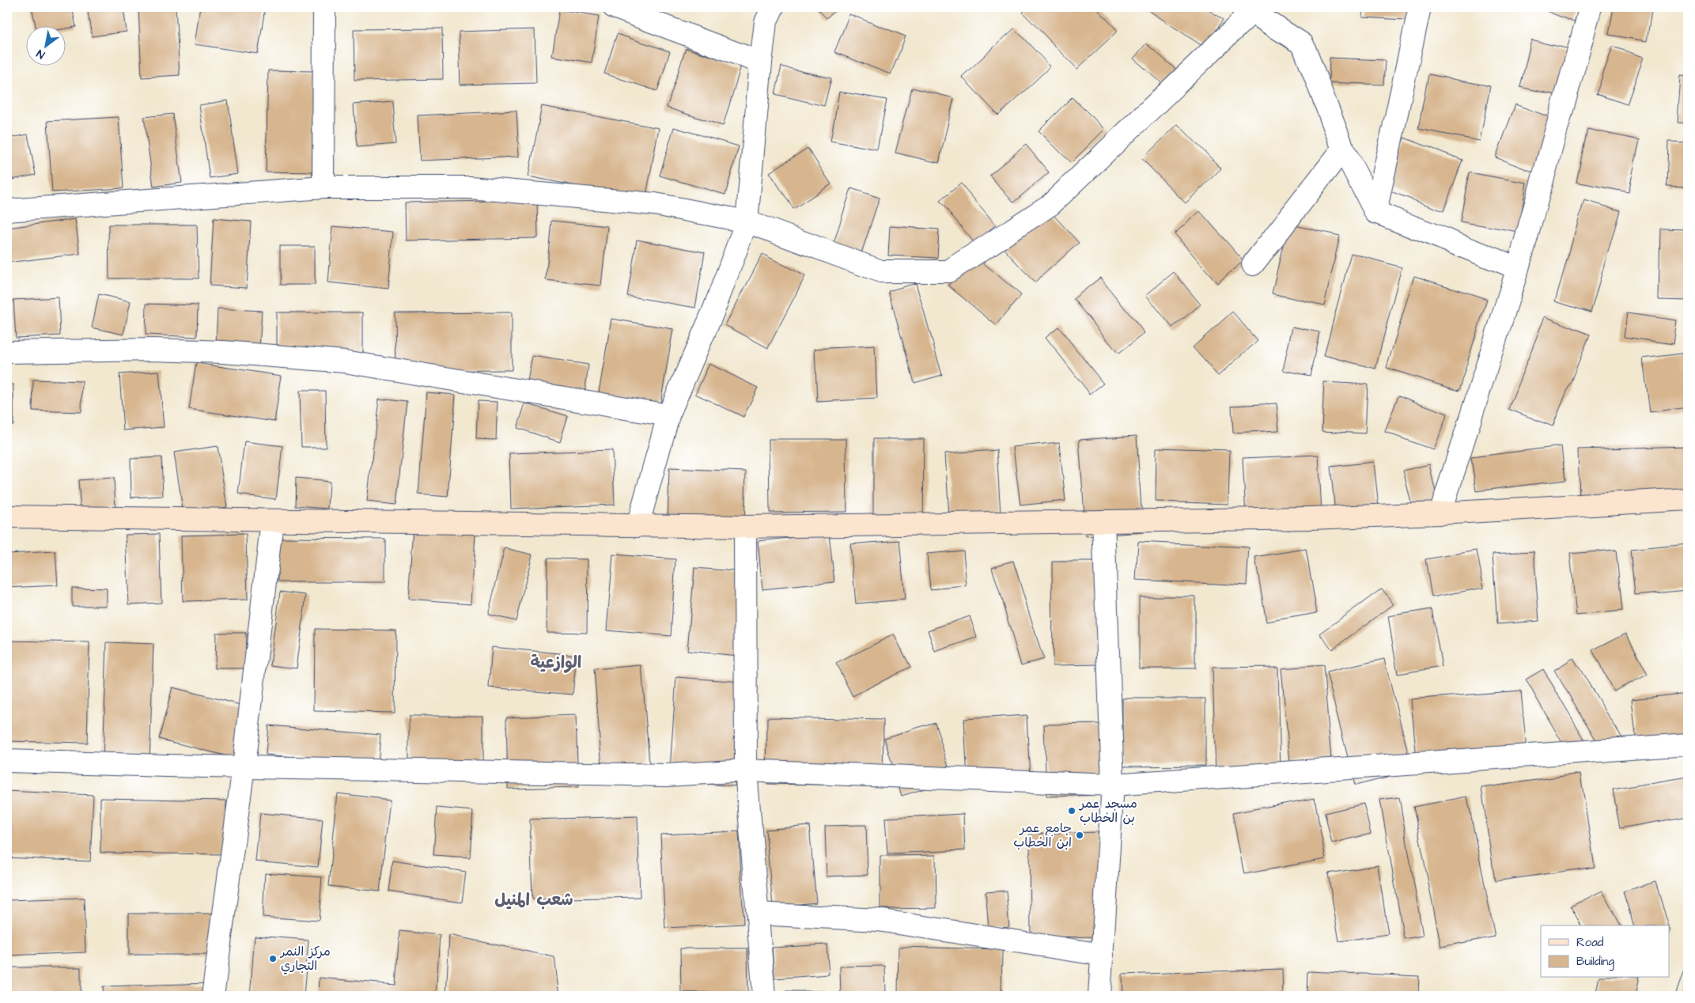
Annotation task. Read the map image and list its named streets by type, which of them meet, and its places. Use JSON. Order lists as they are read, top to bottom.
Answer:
{
  "districts": ["الوازعية", "شعب المنيل"],
  "places": ["مسجد عمر بن الخطاب", "جامع عمر ابن الخطاب", "مركز النمر التجاري"],
  "legend": ["Road", "Building"],
  "north": "bottom left"
}
